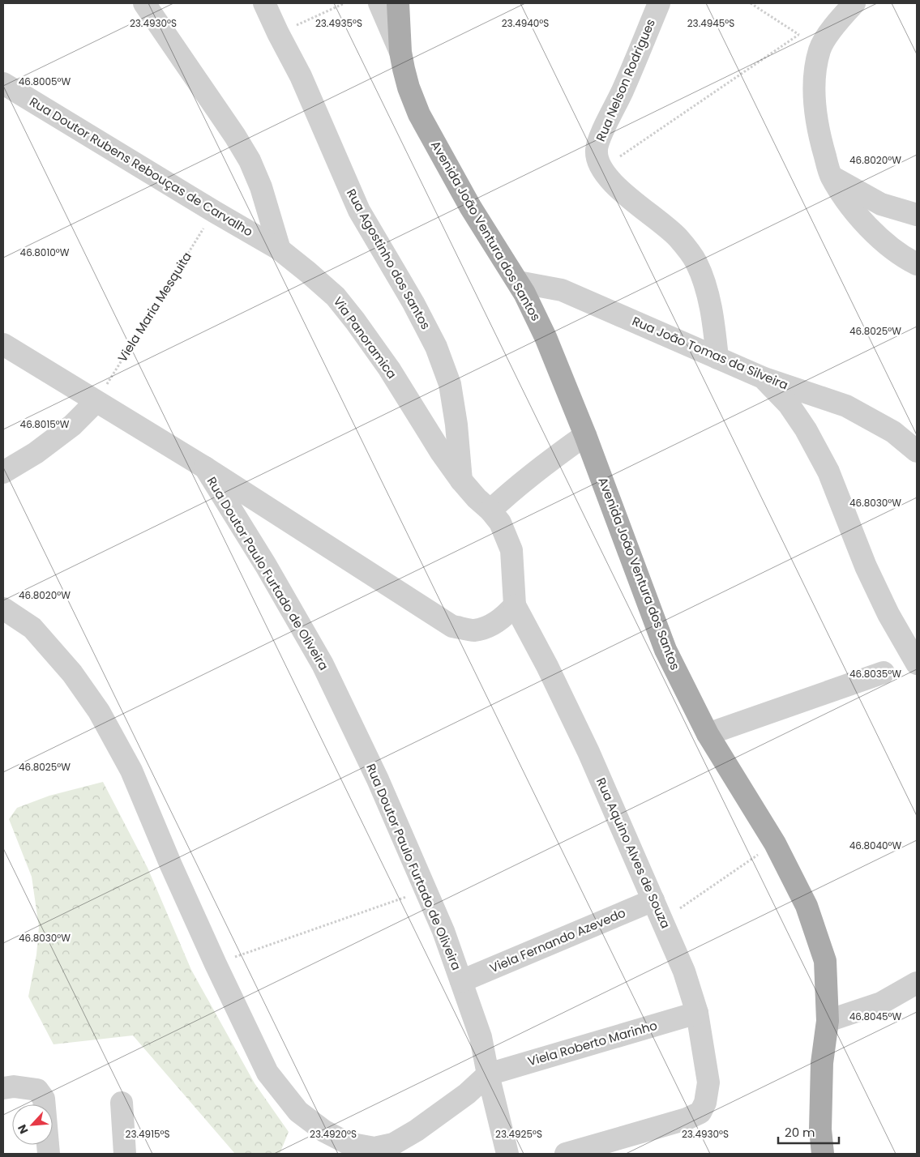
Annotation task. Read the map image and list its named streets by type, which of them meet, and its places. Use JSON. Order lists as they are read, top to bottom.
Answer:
{
  "streets": {
    "main road": ["Avenida João Ventura dos Santos"],
    "street": [
      "Rua Nelson Rodrigues",
      "Rua Doutor Rubens Rebouças de Carvalho",
      "Rua Agostinho dos Santos",
      "Via Panoramica",
      "Rua João Tomas da Silveira",
      "Rua Doutor Paulo Furtado de Oliveira",
      "Rua Aquino Alves de Souza",
      "Viela Fernando Azevedo",
      "Viela Roberto Marinho"
    ],
    "path": ["Viela Maria Mesquita"]
  },
  "crossings": [
    ["Rua Nelson Rodrigues", "Rua João Tomas da Silveira"],
    ["Rua Doutor Rubens Rebouças de Carvalho", "Viela Maria Mesquita"],
    ["Rua Doutor Rubens Rebouças de Carvalho", "Via Panoramica"],
    ["Avenida João Ventura dos Santos", "Rua João Tomas da Silveira"],
    ["Rua Agostinho dos Santos", "Via Panoramica"],
    ["Via Panoramica", "Rua Aquino Alves de Souza"],
    ["Rua Doutor Paulo Furtado de Oliveira", "Viela Fernando Azevedo"],
    ["Rua Doutor Paulo Furtado de Oliveira", "Viela Roberto Marinho"],
    ["Rua Aquino Alves de Souza", "Viela Fernando Azevedo"],
    ["Rua Aquino Alves de Souza", "Viela Roberto Marinho"]
  ],
  "scale_bar": "20 m",
  "north": "bottom left",
  "coordinates": [
    "23.4930°S",
    "23.4945°S",
    "23.4935°S",
    "23.4940°S",
    "46.8005°W",
    "46.8020°W",
    "46.8010°W",
    "46.8025°W",
    "46.8015°W",
    "46.8030°W",
    "46.8035°W",
    "46.8040°W",
    "46.8045°W",
    "23.4915°S",
    "23.4920°S",
    "23.4925°S"
  ]
}
